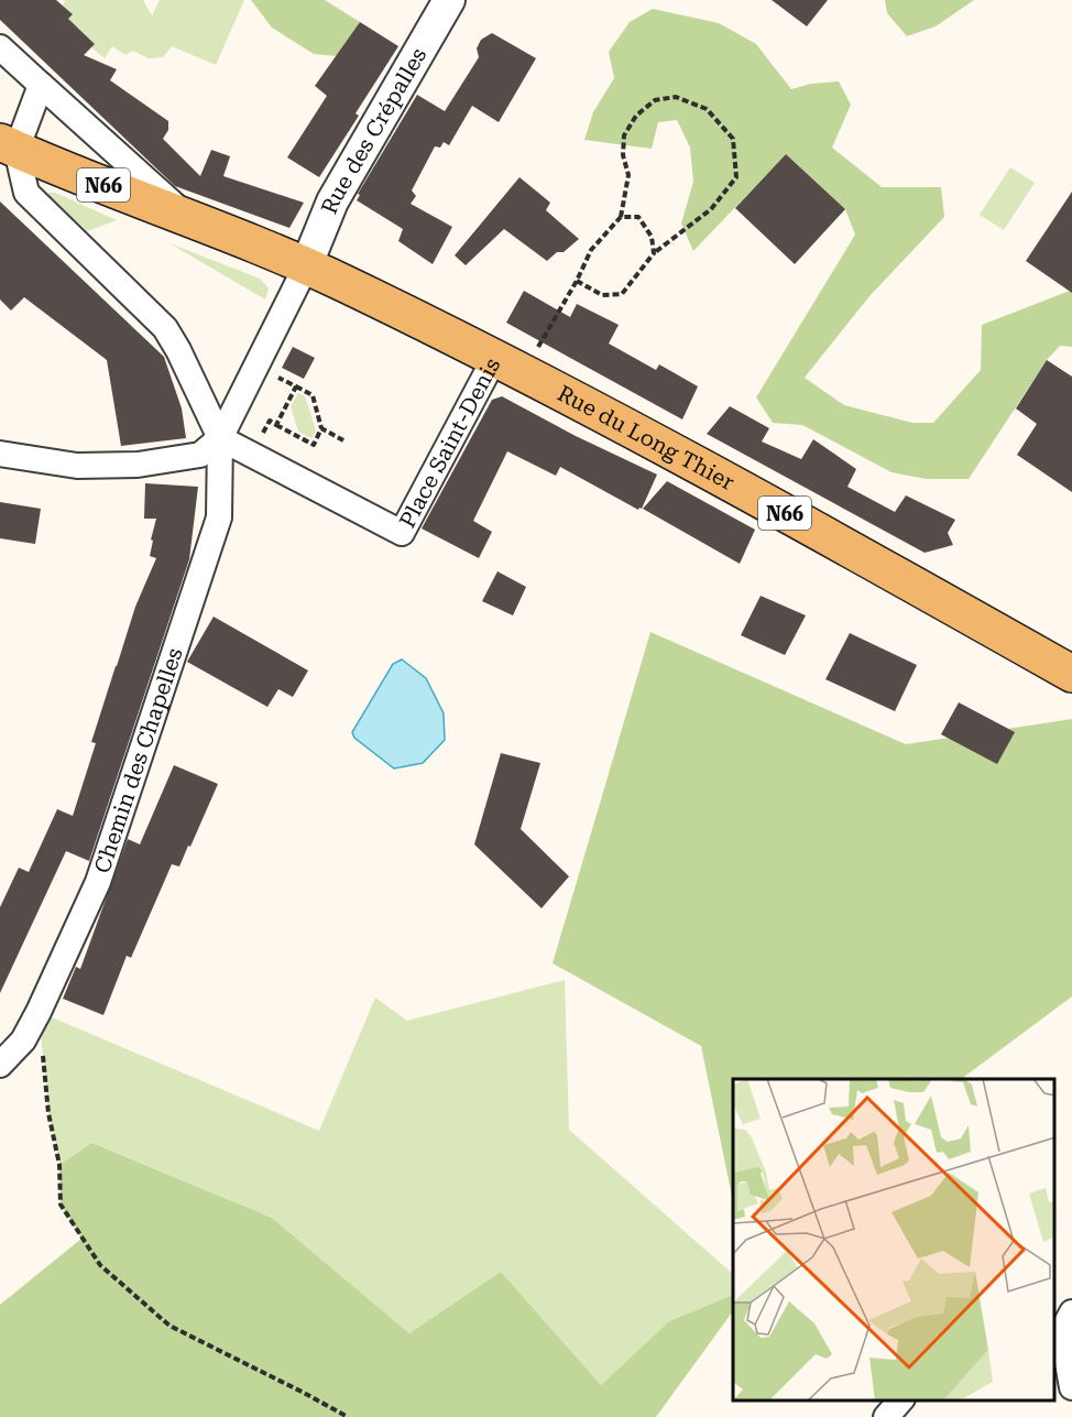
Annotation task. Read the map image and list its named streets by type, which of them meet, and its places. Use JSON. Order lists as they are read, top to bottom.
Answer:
{
  "streets": {
    "main road": ["N66", "Rue du Long Thier", "Place Saint-Denis"],
    "street": ["Rue des Crépalles", "Chemin des Chapelles"]
  },
  "crossings": [
    ["Rue des Crépalles", "Place Saint-Denis"],
    ["Rue du Long Thier", "Place Saint-Denis"],
    ["Place Saint-Denis", "Chemin des Chapelles"]
  ]
}
